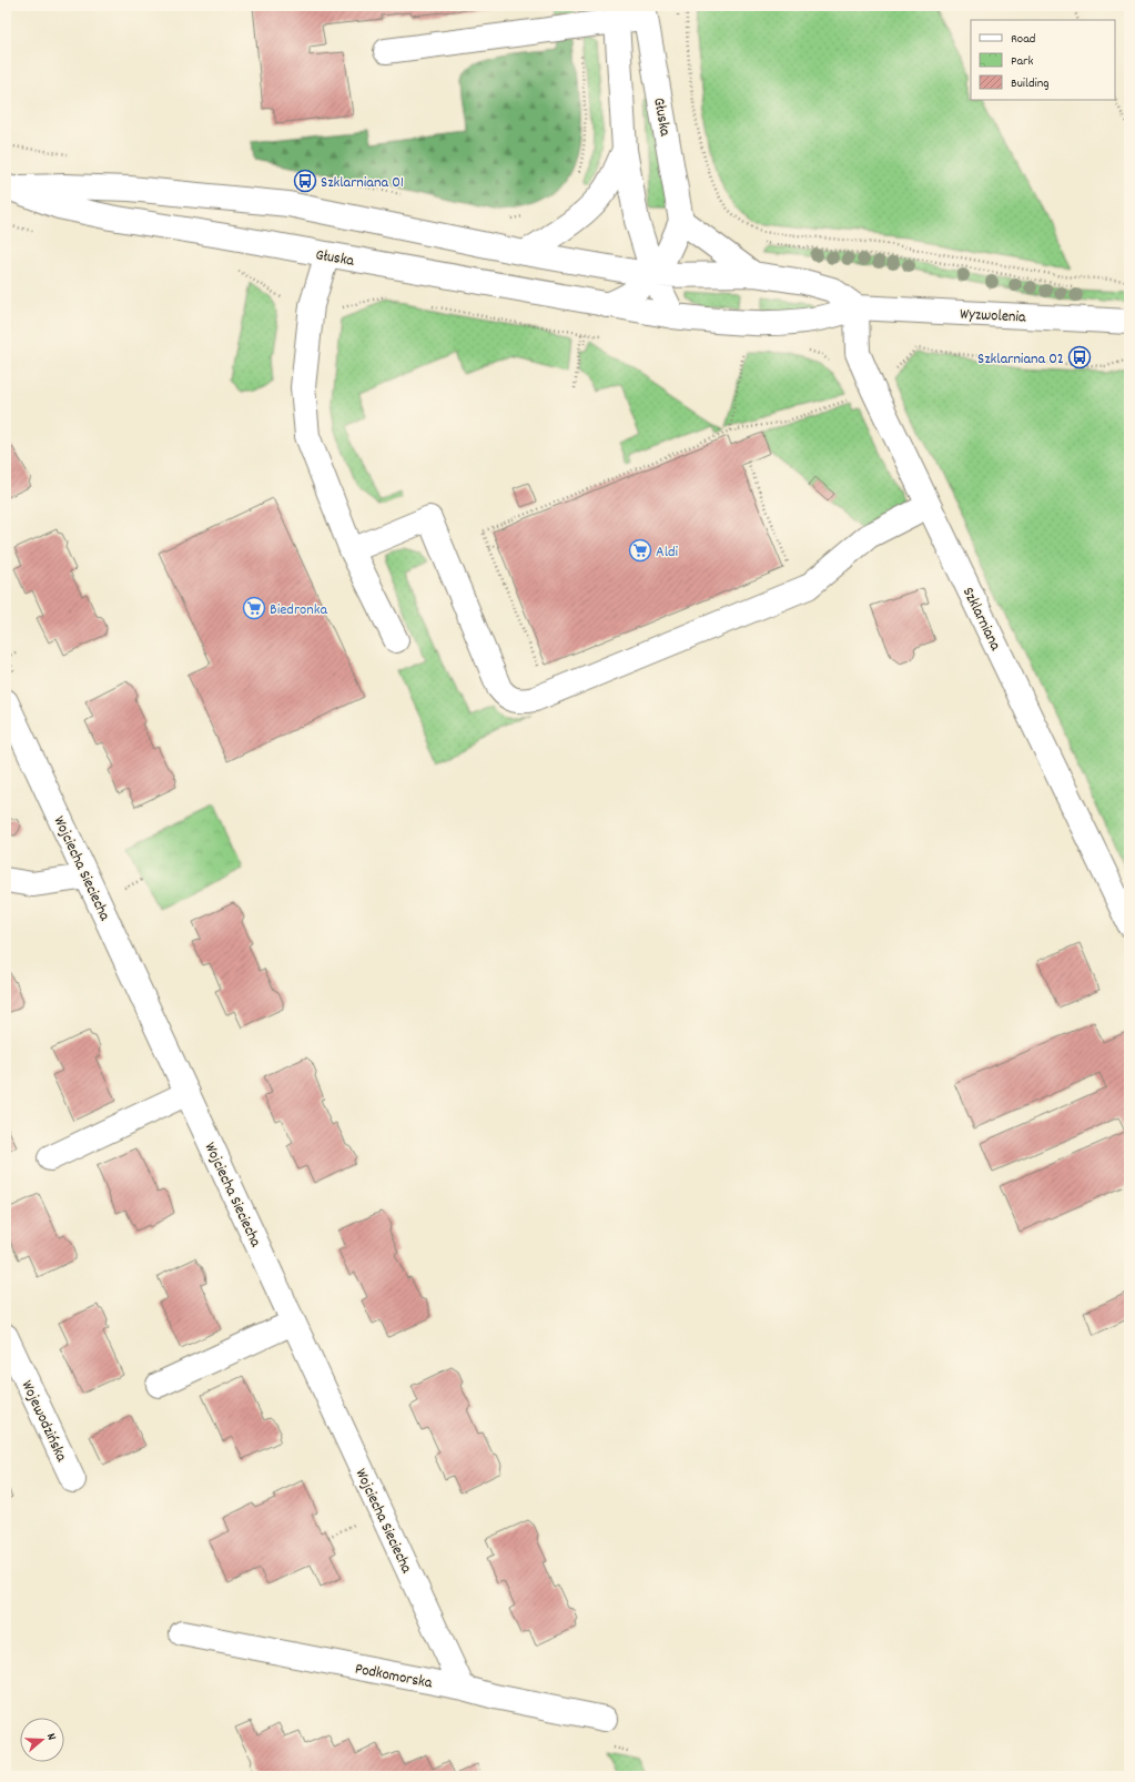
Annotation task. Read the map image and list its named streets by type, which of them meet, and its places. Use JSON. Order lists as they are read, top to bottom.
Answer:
{
  "streets": {
    "street": [
      "Głuska",
      "Wyzwolenia",
      "Szklarniana",
      "Wojciecha Sieciecha",
      "Wojewodzińska",
      "Podkomorska"
    ]
  },
  "crossings": [
    ["Głuska", "Wyzwolenia"],
    ["Wyzwolenia", "Szklarniana"],
    ["Wojciecha Sieciecha", "Podkomorska"]
  ],
  "places": {
    "bus stop": ["Szklarniana 01", "Szklarniana 02"],
    "supermarket": ["Aldi", "Biedronka"]
  },
  "legend": ["Road", "Park", "Building"],
  "north": "right"
}
